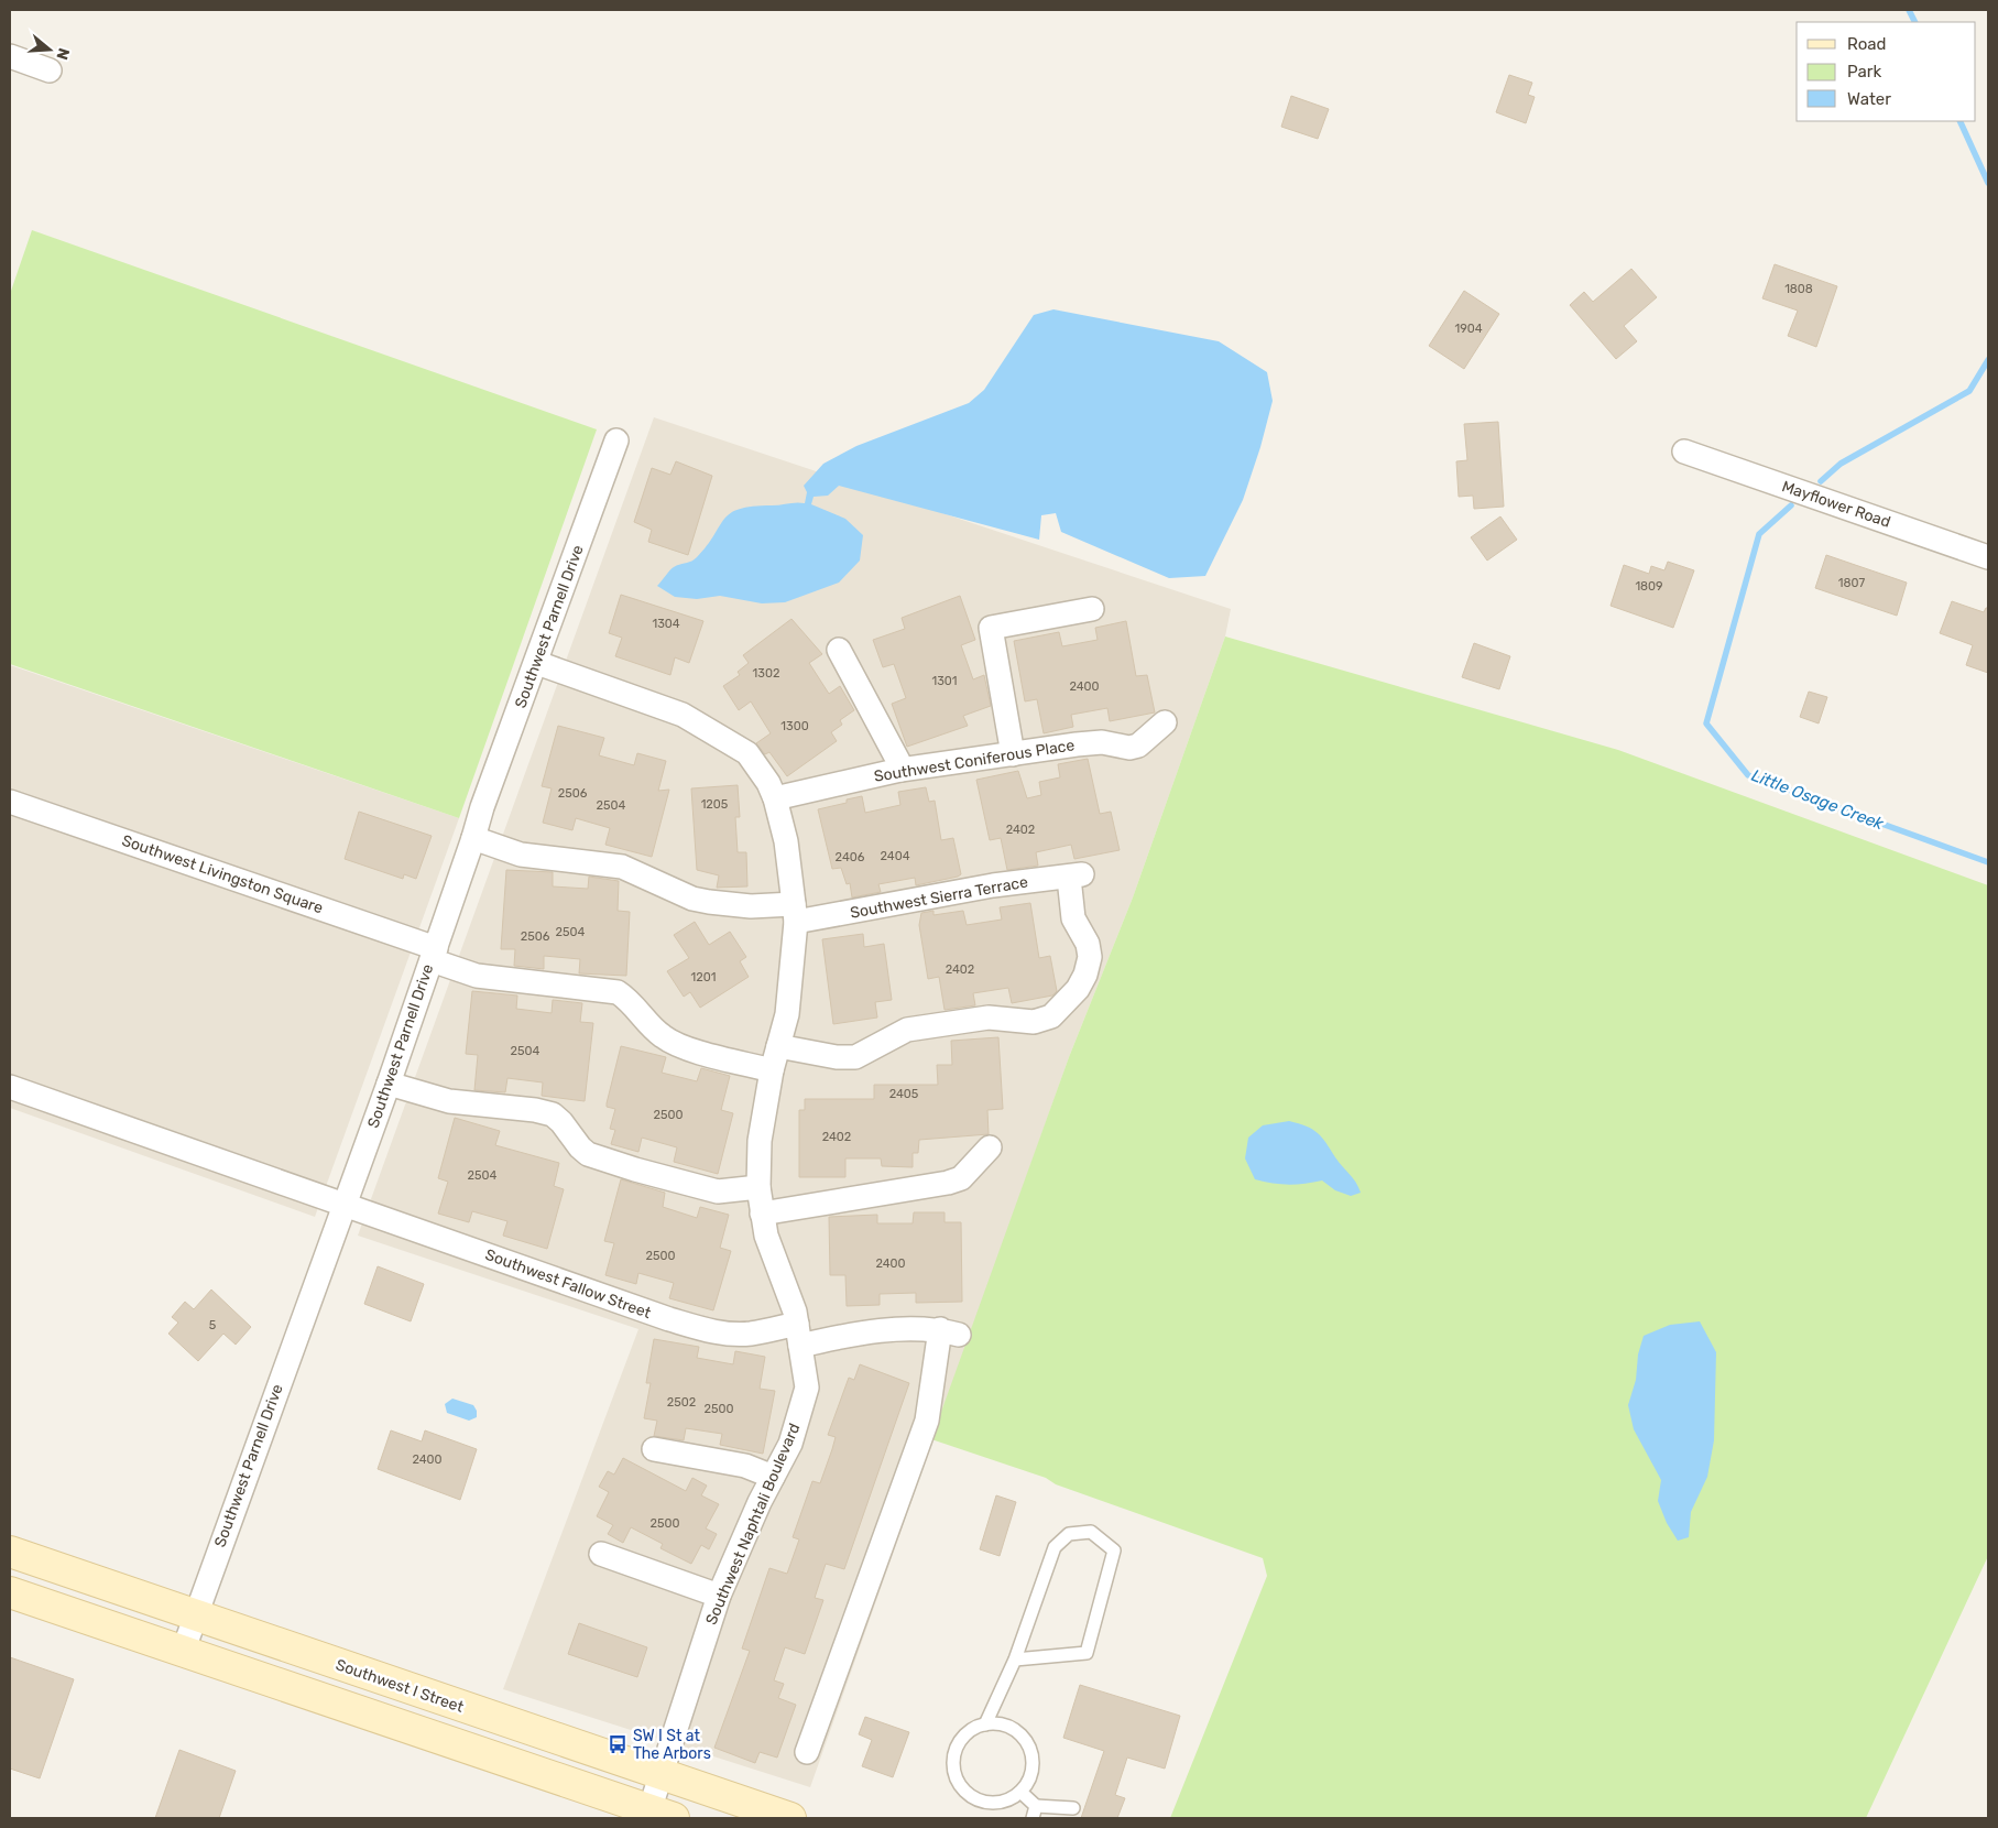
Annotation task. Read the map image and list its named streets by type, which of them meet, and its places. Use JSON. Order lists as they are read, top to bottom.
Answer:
{
  "streets": {
    "main road": ["Southwest I Street"],
    "street": [
      "Mayflower Road",
      "Southwest Parnell Drive",
      "Southwest Coniferous Place",
      "Southwest Livingston Square",
      "Southwest Sierra Terrace",
      "Southwest Fallow Street",
      "Southwest Naphtali Boulevard"
    ]
  },
  "crossings": [
    ["Southwest Parnell Drive", "Southwest Livingston Square"],
    ["Southwest Parnell Drive", "Southwest Sierra Terrace"],
    ["Southwest Parnell Drive", "Southwest Fallow Street"],
    ["Southwest Parnell Drive", "Southwest Naphtali Boulevard"],
    ["Southwest Parnell Drive", "Southwest I Street"],
    ["Southwest Coniferous Place", "Southwest Naphtali Boulevard"],
    ["Southwest Livingston Square", "Southwest Naphtali Boulevard"],
    ["Southwest Sierra Terrace", "Southwest Naphtali Boulevard"],
    ["Southwest Fallow Street", "Southwest Naphtali Boulevard"],
    ["Southwest Naphtali Boulevard", "Southwest I Street"]
  ],
  "water": ["Little Osage Creek"],
  "places": {
    "bus stop": ["SW I St at The Arbors"]
  },
  "house_numbers": [
    "1808",
    "1904",
    "1807",
    "1809",
    "1304",
    "1302",
    "1301",
    "2400",
    "1300",
    "2506",
    "1205",
    "2504",
    "2402",
    "2404",
    "2406",
    "2504",
    "2506",
    "2402",
    "1201",
    "2504",
    "2405",
    "2500",
    "2402",
    "2504",
    "2500",
    "2400",
    "5",
    "2502",
    "2500",
    "2400",
    "2500"
  ],
  "legend": ["Road", "Park", "Water"],
  "north": "right"
}
